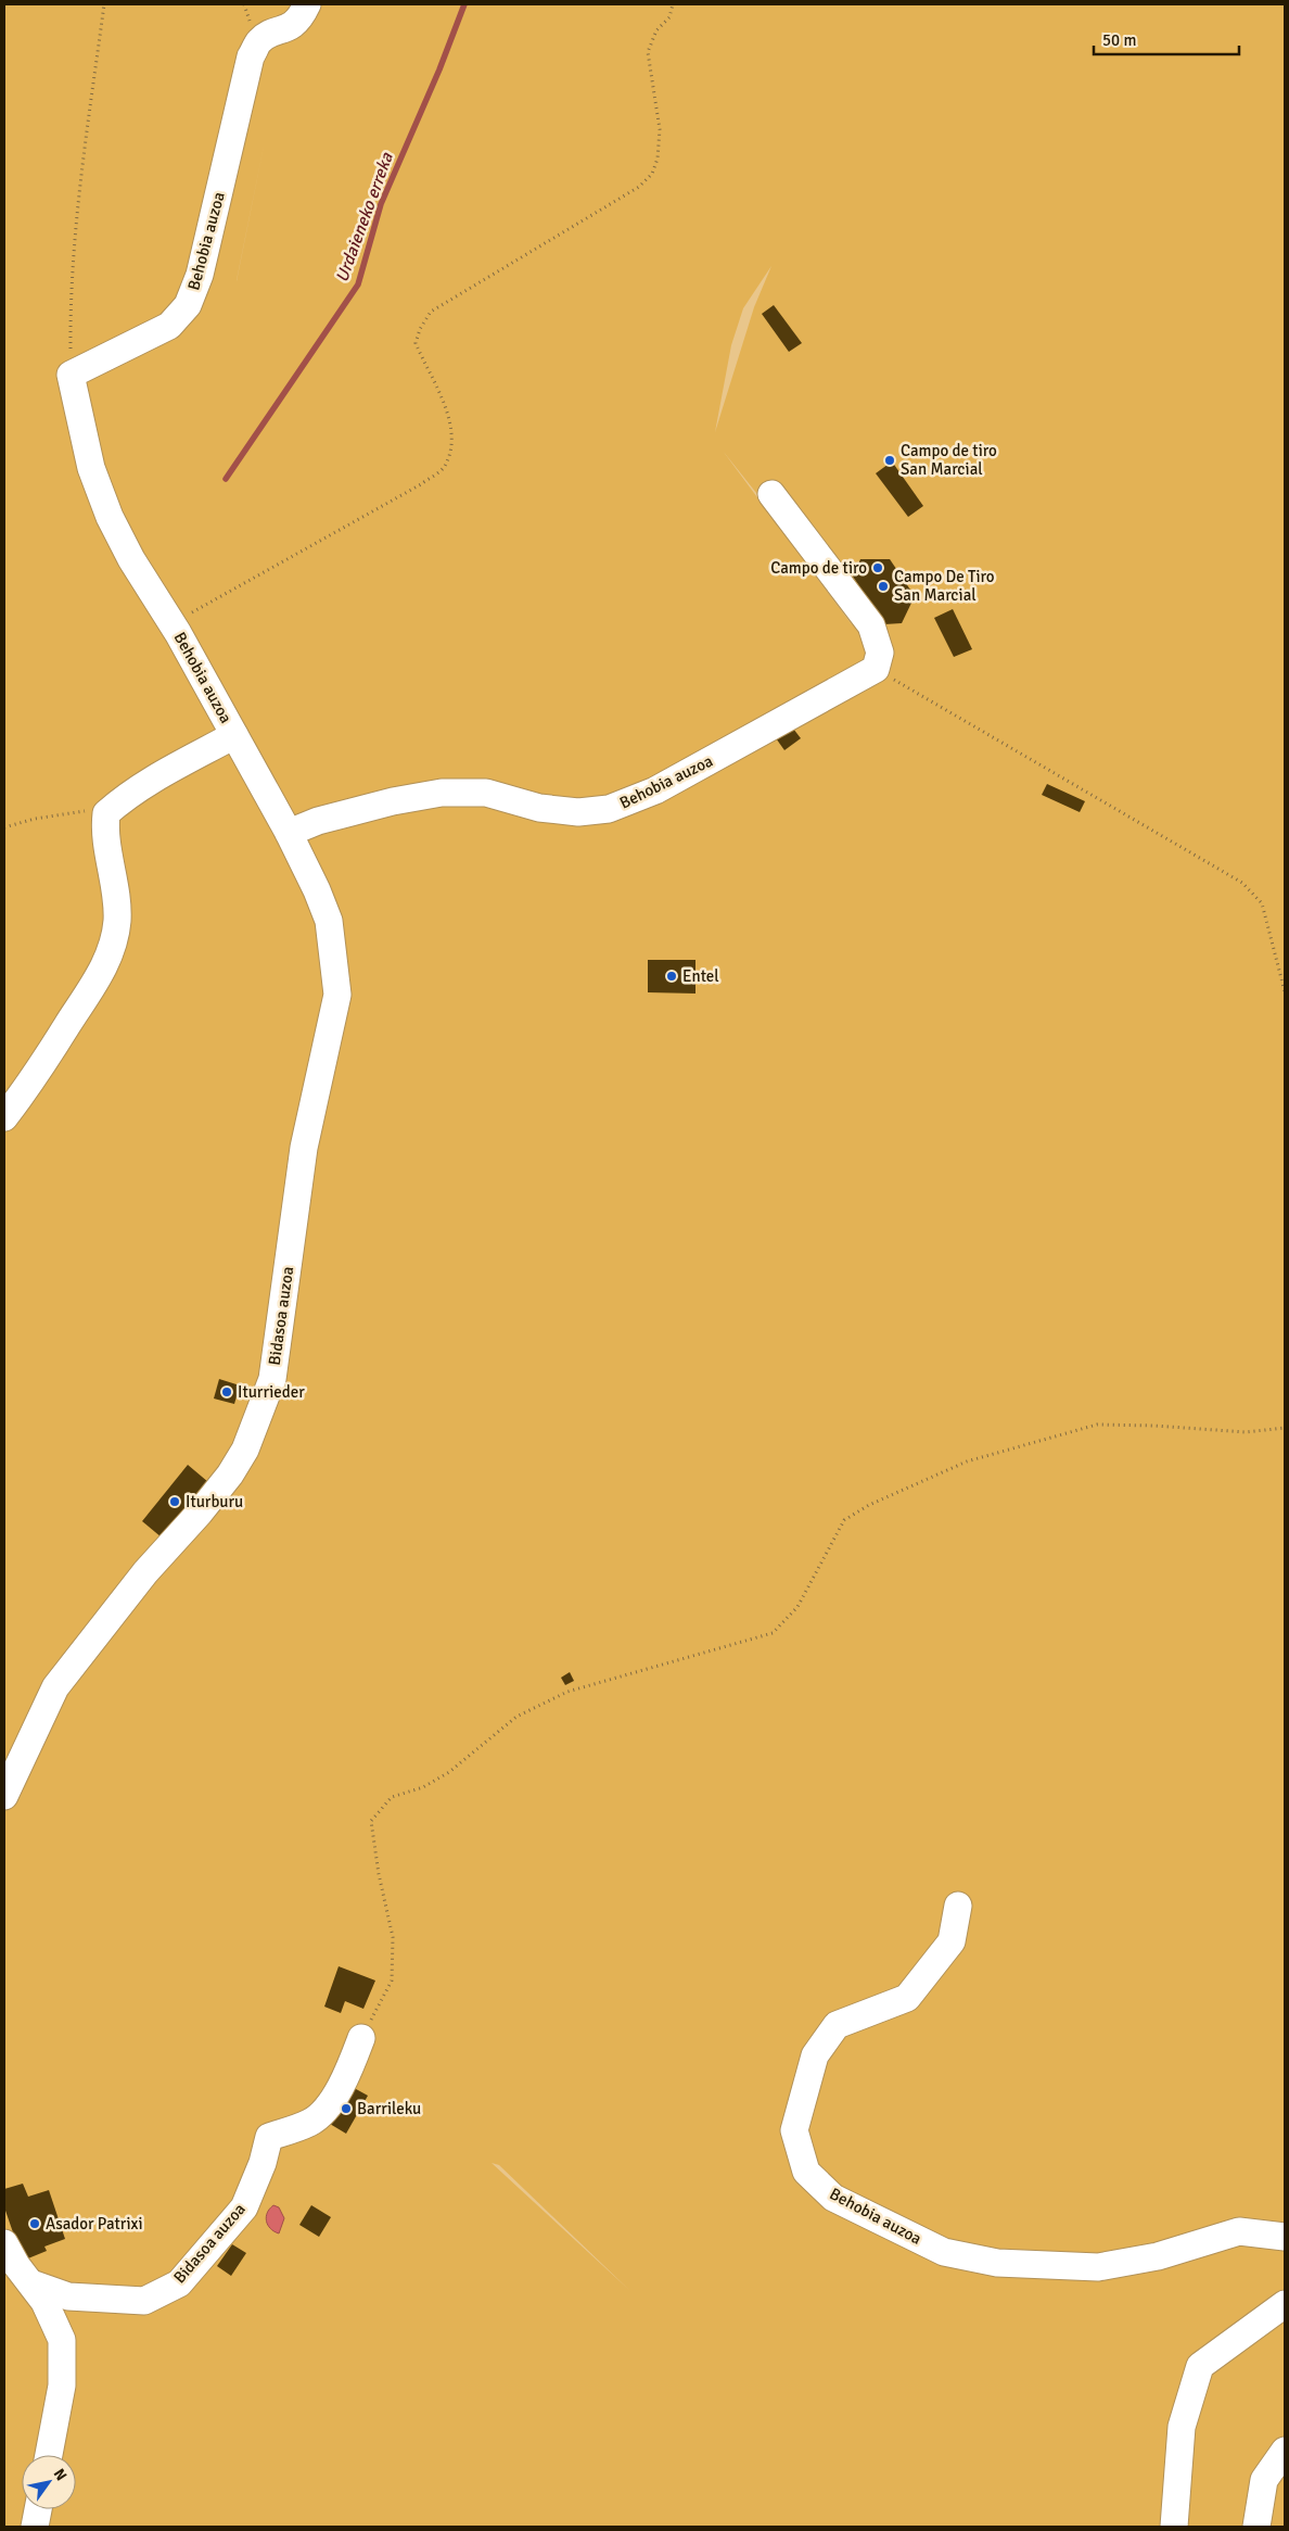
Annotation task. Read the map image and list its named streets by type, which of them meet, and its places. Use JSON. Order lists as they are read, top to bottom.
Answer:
{
  "streets": {
    "street": ["Behobia auzoa", "Bidasoa auzoa"]
  },
  "crossings": [
    ["Behobia auzoa", "Bidasoa auzoa"]
  ],
  "water": ["Urdaieneko erreka"],
  "places": [
    "Campo de tiro San Marcial",
    "Campo de tiro",
    "Campo De Tiro San Marcial",
    "Entel",
    "Iturrieder",
    "Iturburu",
    "Barrileku",
    "Asador Patrixi"
  ],
  "scale_bar": "50 m",
  "north": "top right"
}
